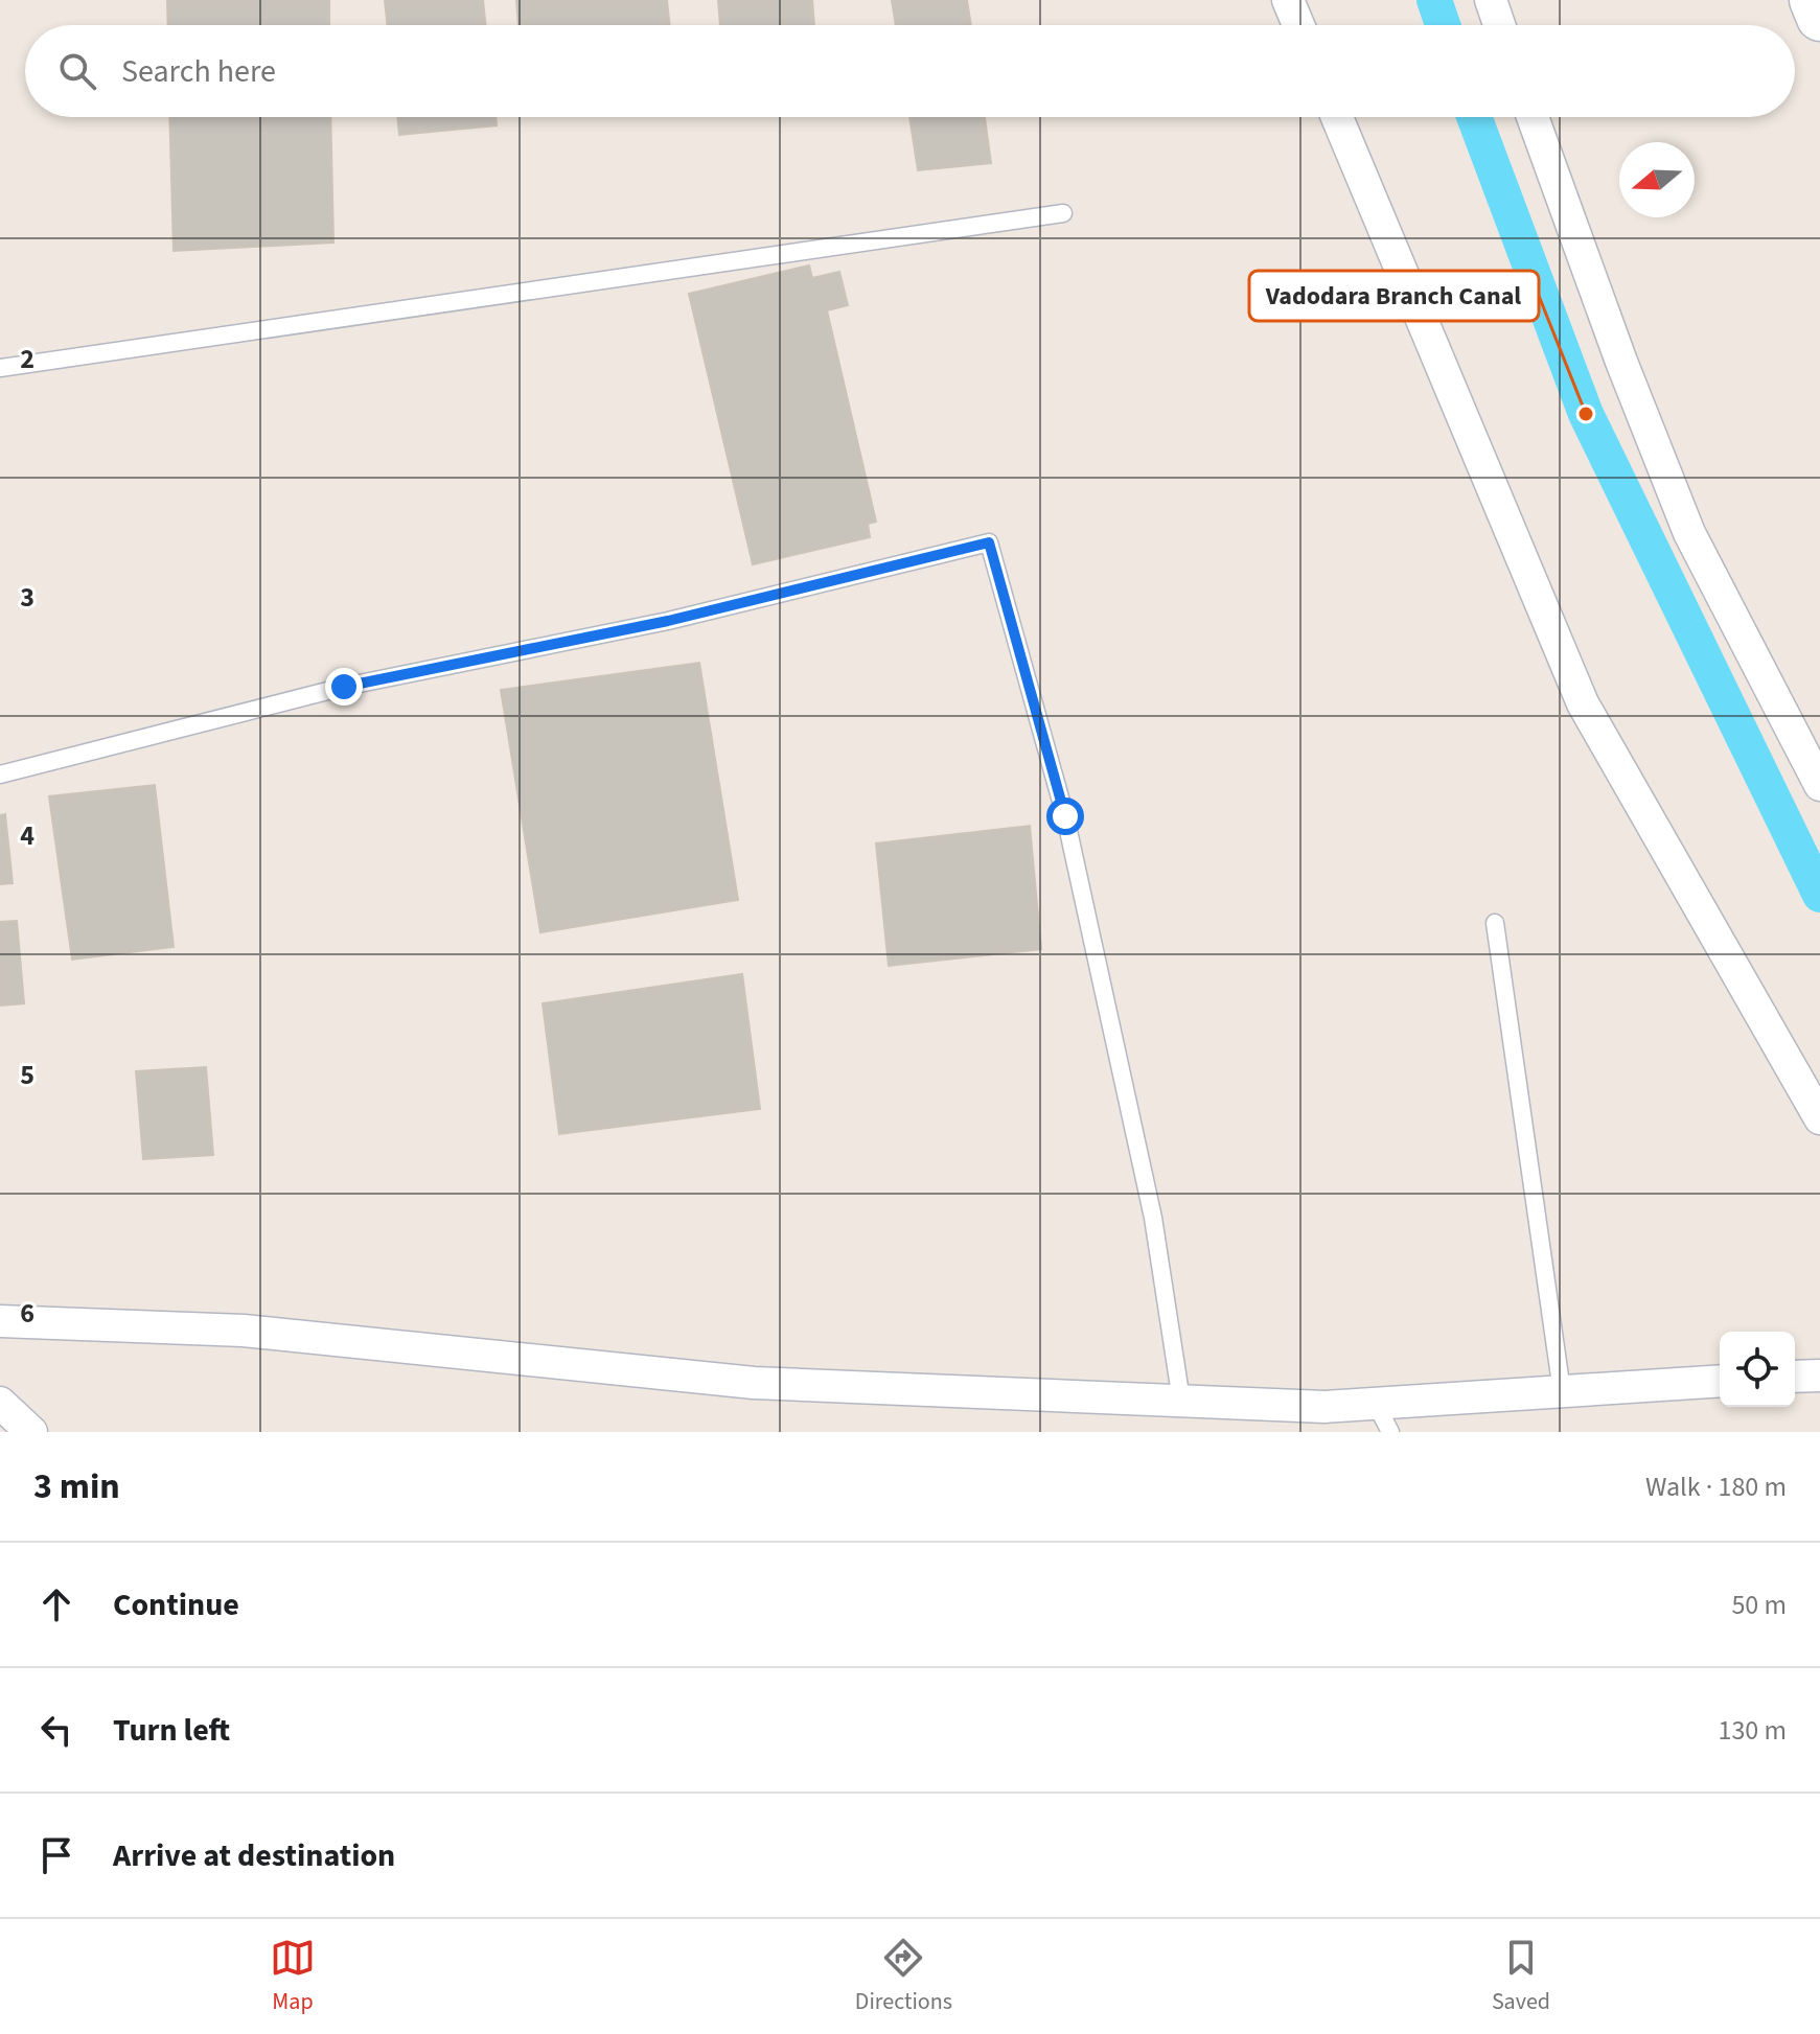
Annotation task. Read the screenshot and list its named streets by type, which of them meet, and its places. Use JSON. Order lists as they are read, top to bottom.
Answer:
{
  "places": ["Vadodara Branch Canal"],
  "north": "left",
  "page": {
    "search": "Search here",
    "heading": ["3 min", "Walk · 180 m"],
    "list": [
      ["Continue", "50 m"],
      ["Turn left", "130 m"],
      "Arrive at destination"
    ],
    "nav": ["Map", "Directions", "Saved"]
  },
  "grid": {
    "rows": [
      "2",
      "3",
      "4",
      "5",
      "6"
    ]
  }
}
